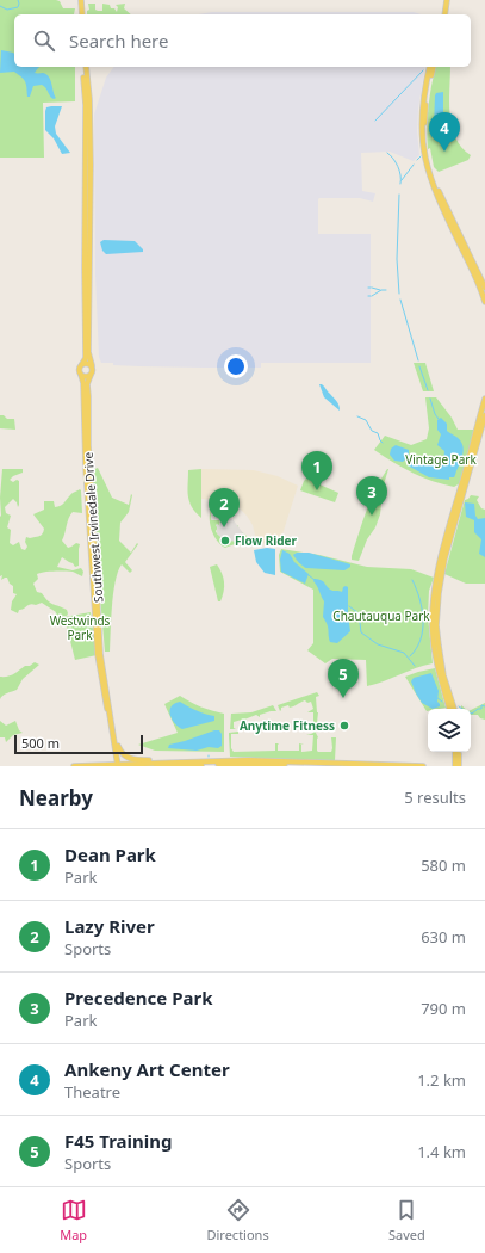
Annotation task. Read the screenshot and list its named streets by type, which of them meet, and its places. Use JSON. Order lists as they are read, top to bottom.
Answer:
{
  "streets": {
    "main road": ["Southwest Irvinedale Drive"]
  },
  "parks": ["Vintage Park", "Chautauqua Park", "Westwinds Park"],
  "places": ["Flow Rider", "Anytime Fitness"],
  "scale_bar": "500 m",
  "page": {
    "search": "Search here",
    "pins": [
      "4",
      "1",
      "3",
      "2",
      "5"
    ],
    "scale": "500 m",
    "heading": ["Nearby", "5 results"],
    "list": [
      {
        "mark": "1",
        "name": "Dean Park",
        "note": "Park",
        "value": "580 m"
      },
      {
        "mark": "2",
        "name": "Lazy River",
        "note": "Sports",
        "value": "630 m"
      },
      {
        "mark": "3",
        "name": "Precedence Park",
        "note": "Park",
        "value": "790 m"
      },
      {
        "mark": "4",
        "name": "Ankeny Art Center",
        "note": "Theatre",
        "value": "1.2 km"
      },
      {
        "mark": "5",
        "name": "F45 Training",
        "note": "Sports",
        "value": "1.4 km"
      }
    ],
    "nav": ["Map", "Directions", "Saved"]
  }
}
